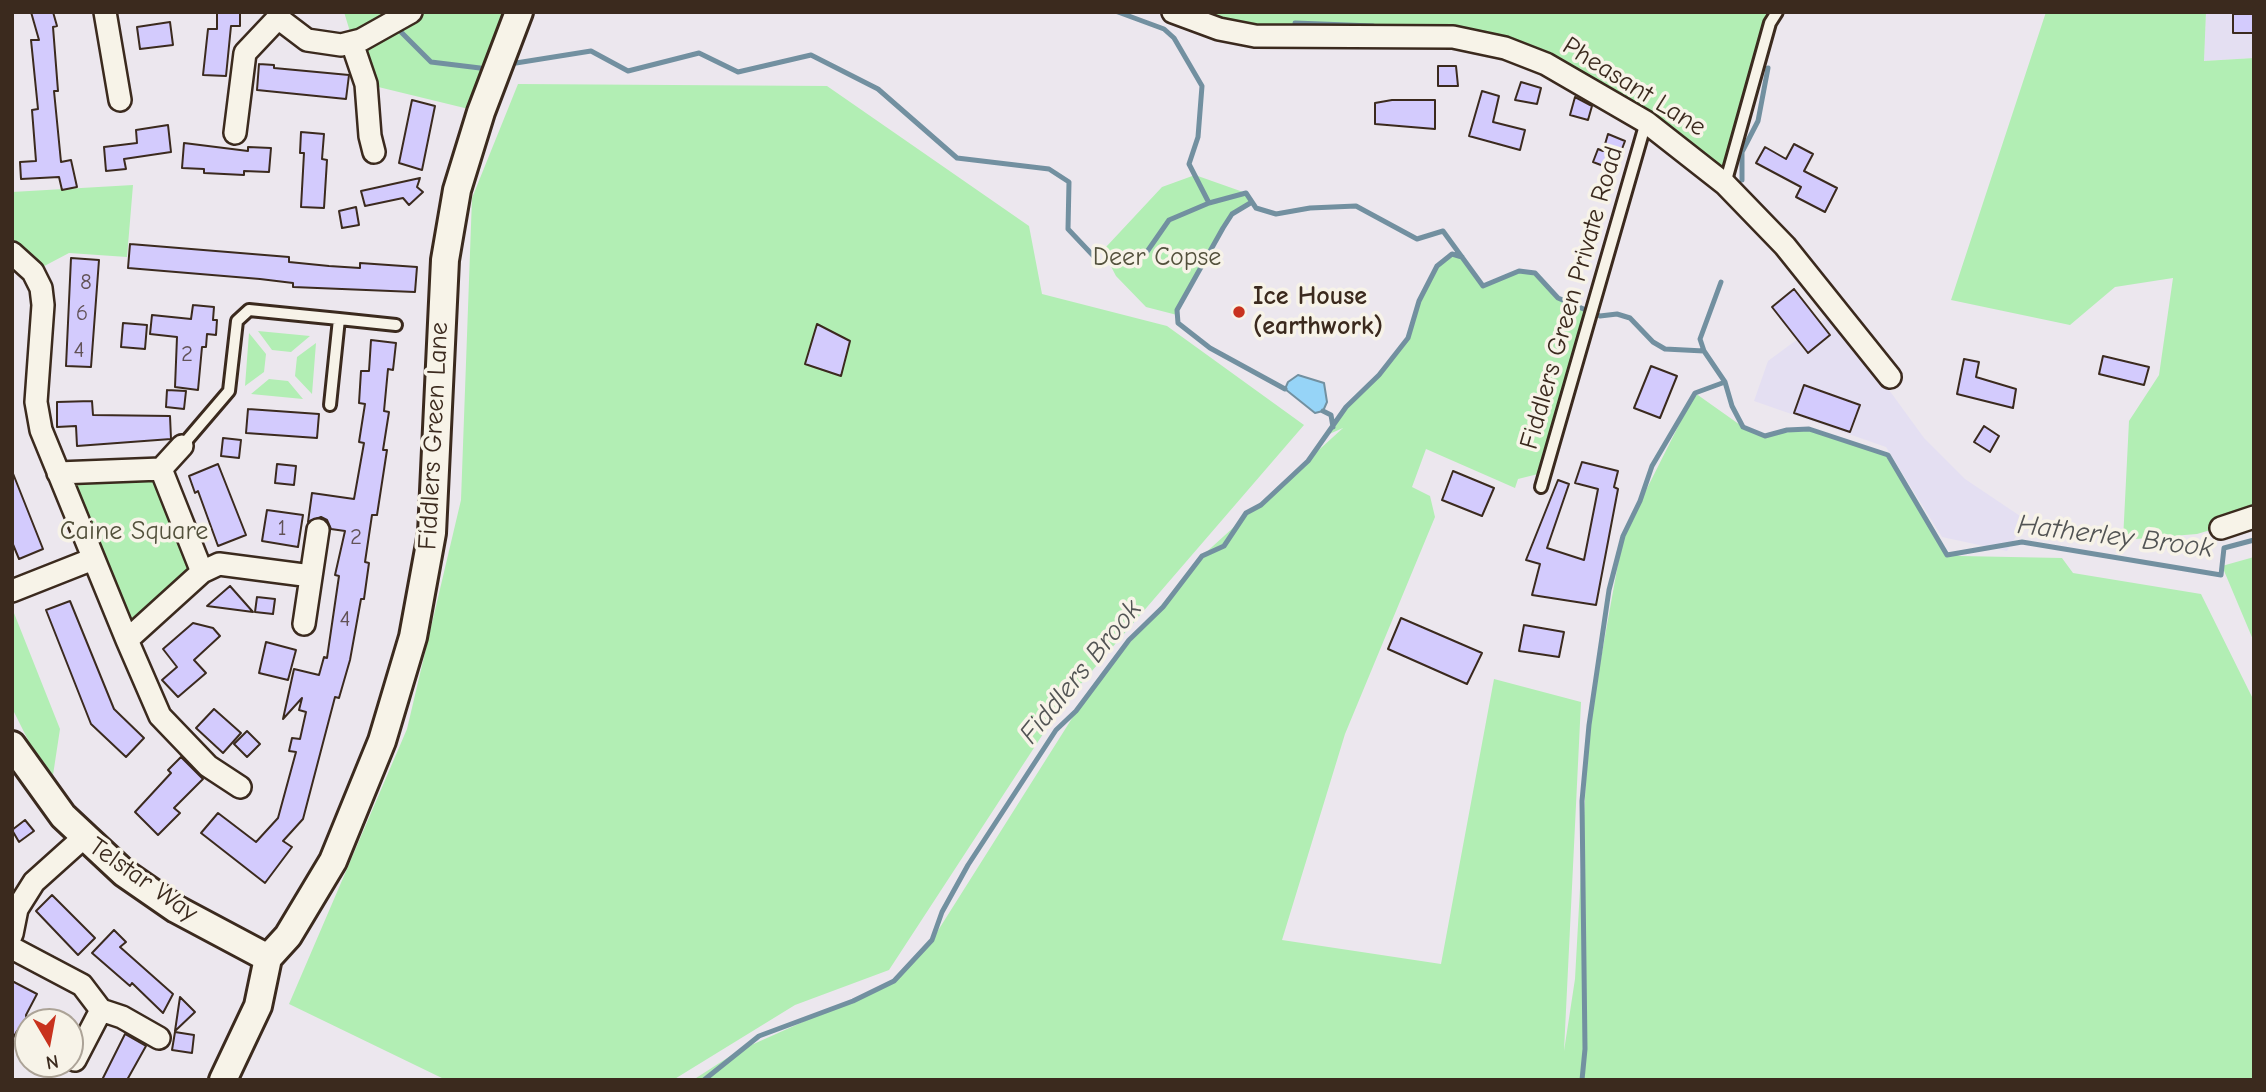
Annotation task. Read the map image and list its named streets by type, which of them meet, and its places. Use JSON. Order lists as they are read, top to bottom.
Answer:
{
  "streets": {
    "street": ["Pheasant Lane", "Fiddlers Green Lane", "Telstar Way"],
    "lane": ["Fiddlers Green Private Road"]
  },
  "crossings": [
    ["Pheasant Lane", "Fiddlers Green Private Road"],
    ["Fiddlers Green Lane", "Telstar Way"]
  ],
  "water": ["Hatherley Brook", "Fiddlers Brook"],
  "parks": ["Deer Copse", "Caine Square"],
  "places": ["Ice House (earthwork)"],
  "house_numbers": [
    "8",
    "6",
    "4",
    "2",
    "1",
    "2",
    "4"
  ],
  "north": "bottom"
}
